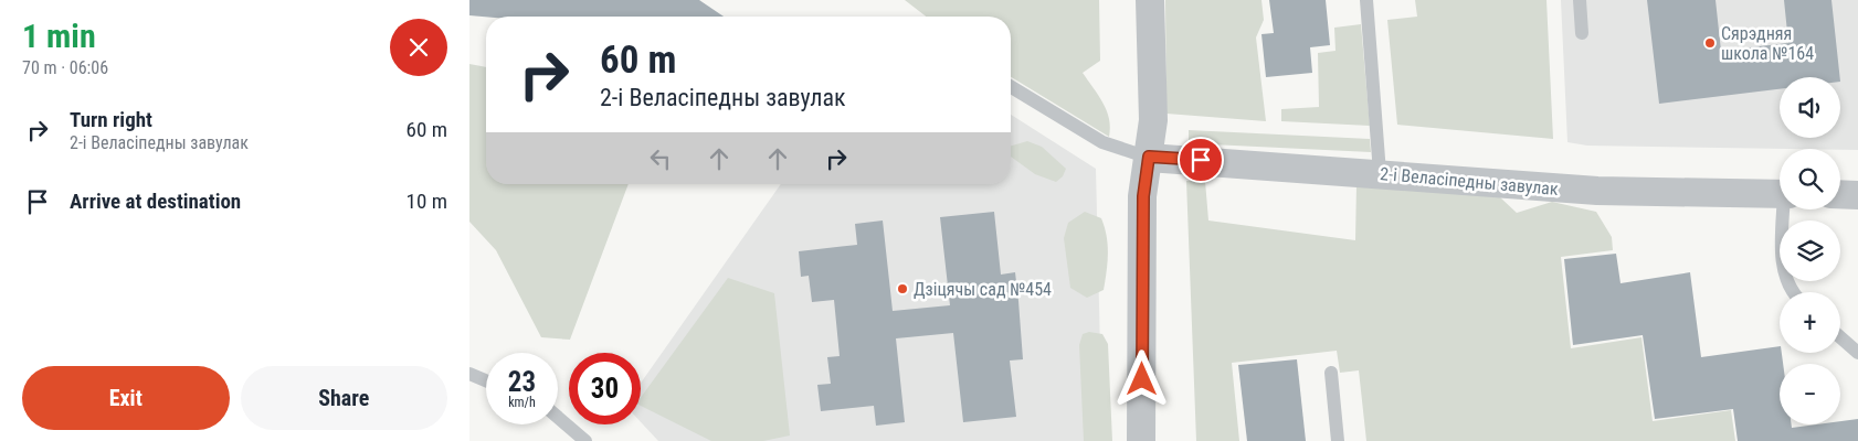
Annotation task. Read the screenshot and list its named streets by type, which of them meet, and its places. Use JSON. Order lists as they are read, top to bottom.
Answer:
{
  "streets": {
    "street": ["2-і Веласіпедны завулак"]
  },
  "places": ["Сярэдняя школа №164", "Дзіцячы сад №454"],
  "page": {
    "heading": ["1 min", "70 m · 06:06"],
    "turn": ["60 m", "2-і Веласіпедны завулак"],
    "map_buttons": ["+", "−"],
    "list": [
      {
        "name": "Turn right",
        "note": "2-і Веласіпедны завулак",
        "value": "60 m"
      },
      {
        "name": "Arrive at destination",
        "value": "10 m"
      }
    ],
    "speed": "23 km/h",
    "limit": "30",
    "buttons": ["Exit", "Share"]
  }
}
